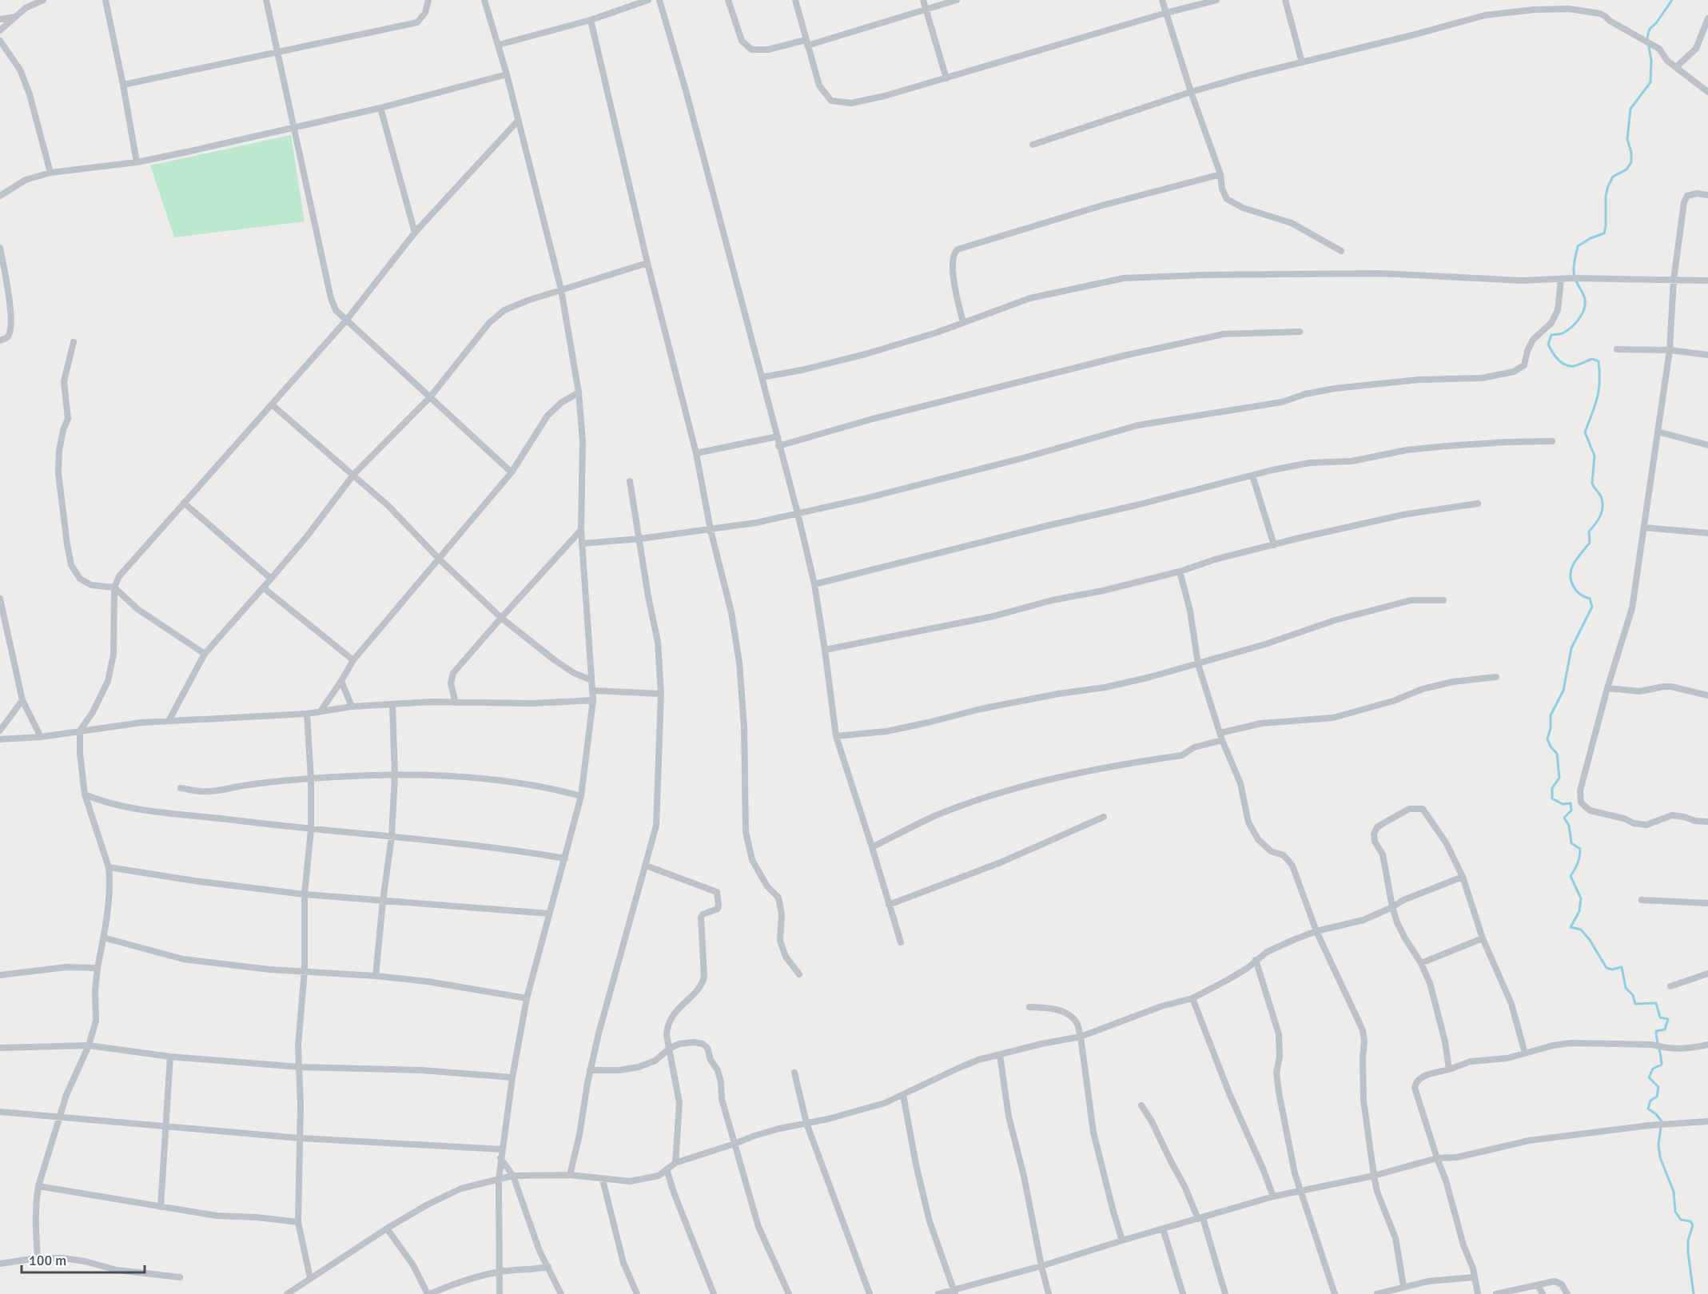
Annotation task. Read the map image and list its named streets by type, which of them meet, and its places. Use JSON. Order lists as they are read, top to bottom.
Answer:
{
  "scale_bar": "100 m"
}
